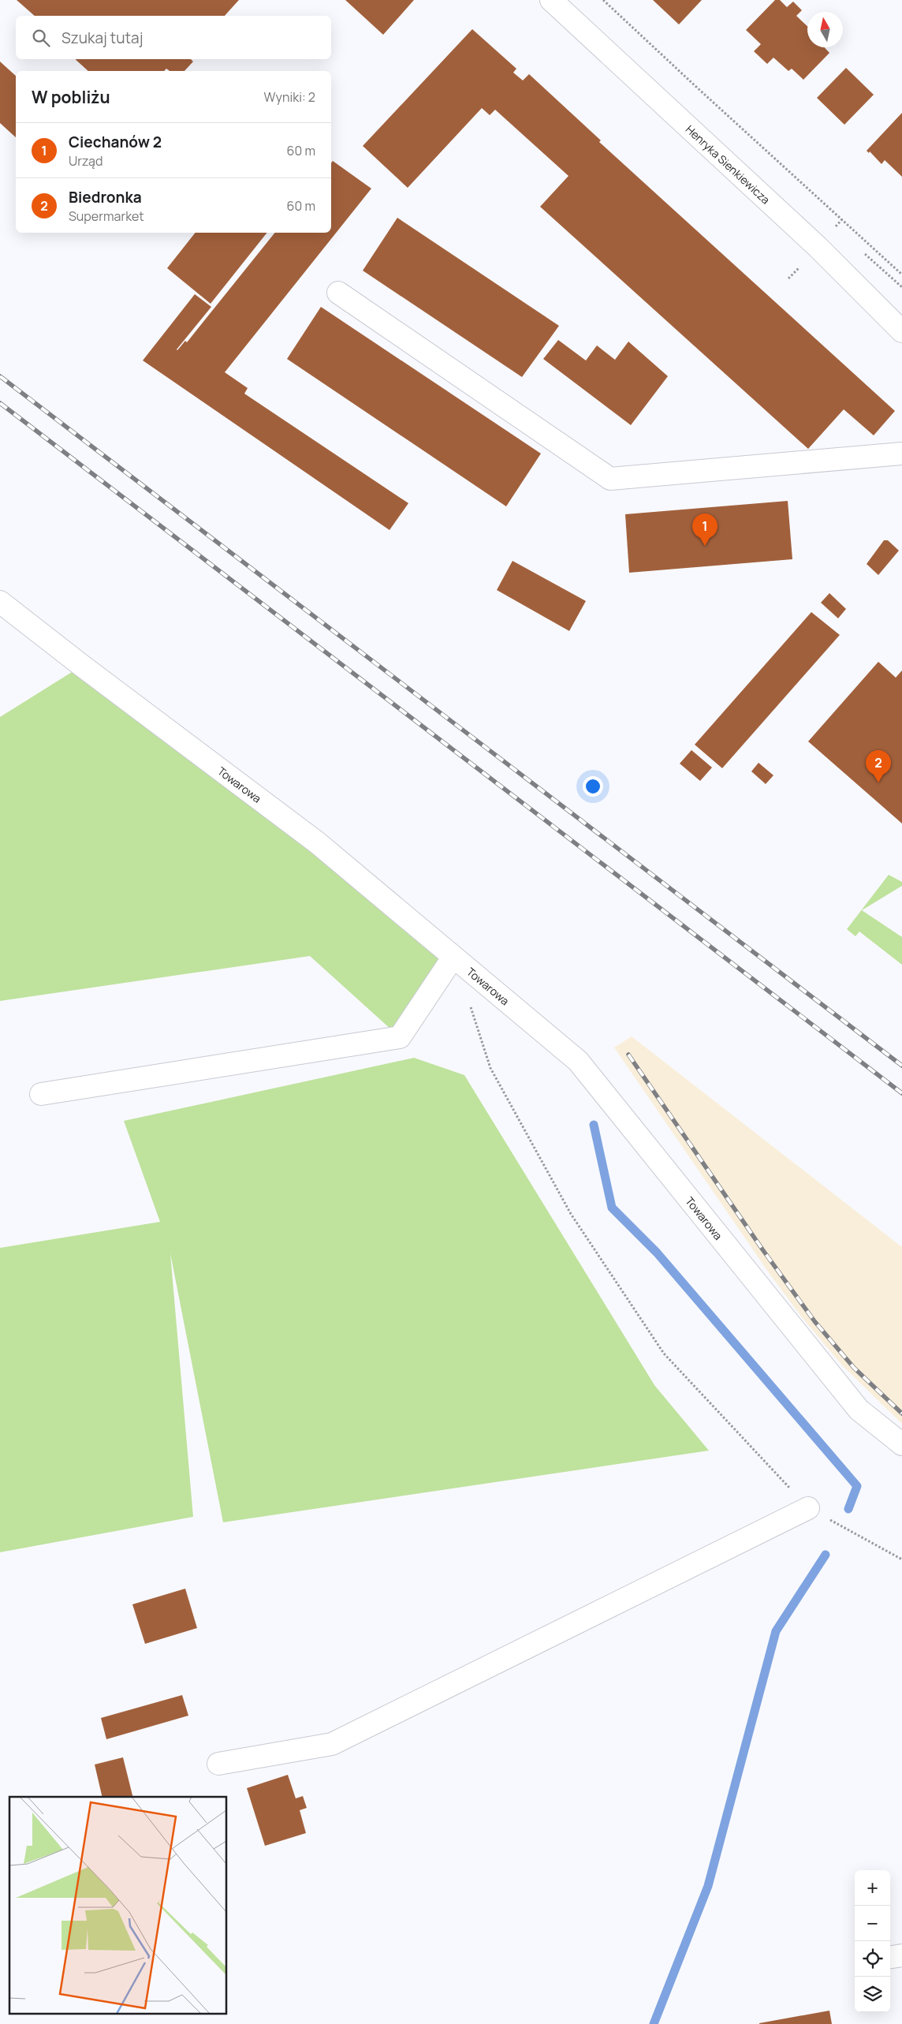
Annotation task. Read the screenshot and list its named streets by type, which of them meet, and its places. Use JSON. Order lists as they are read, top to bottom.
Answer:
{
  "streets": {
    "street": ["Henryka Sienkiewicza", "Towarowa"]
  },
  "north": "top",
  "page": {
    "search": "Szukaj tutaj",
    "heading": ["W pobliżu", "Wyniki: 2"],
    "list": [
      {
        "mark": "1",
        "name": "Ciechanów 2",
        "note": "Urząd",
        "value": "60 m"
      },
      {
        "mark": "2",
        "name": "Biedronka",
        "note": "Supermarket",
        "value": "60 m"
      }
    ],
    "pins": ["1", "2"],
    "map_buttons": ["+", "−"]
  }
}
